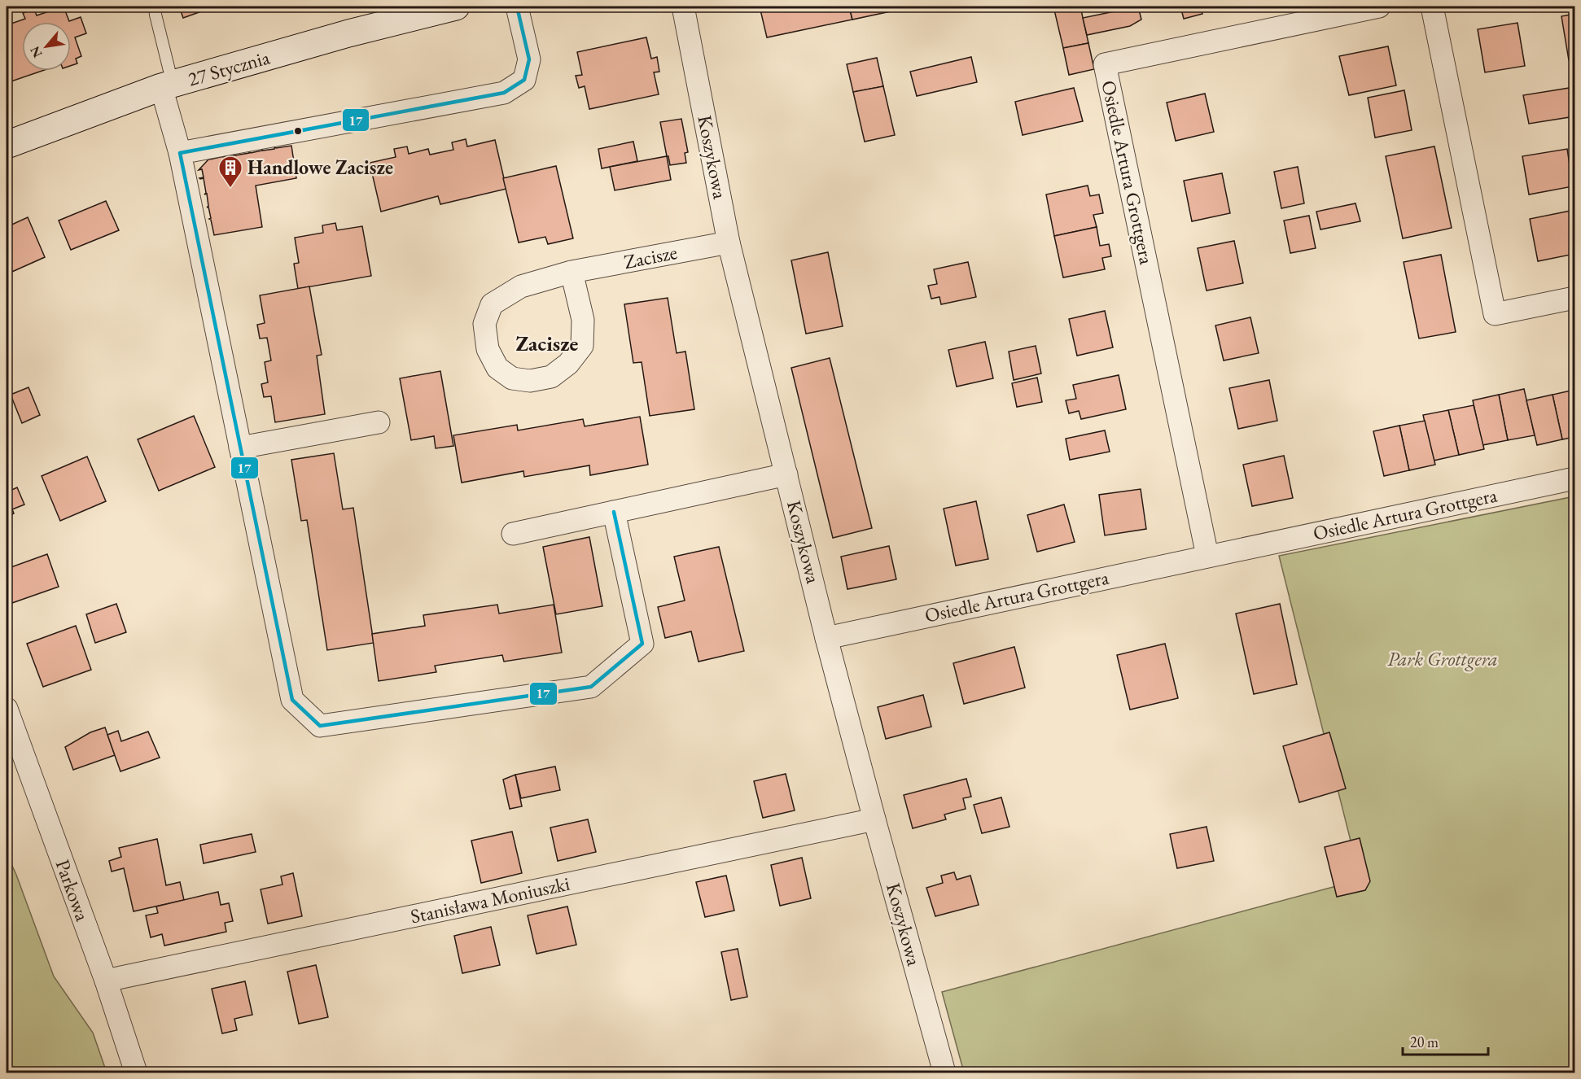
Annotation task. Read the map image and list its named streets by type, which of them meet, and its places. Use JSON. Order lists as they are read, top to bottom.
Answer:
{
  "streets": {
    "main road": ["27 Stycznia"],
    "street": [
      "Koszykowa",
      "Osiedle Artura Grottgera",
      "Zacisze",
      "Parkowa",
      "Stanisława Moniuszki"
    ]
  },
  "crossings": [
    ["Koszykowa", "Osiedle Artura Grottgera"],
    ["Koszykowa", "Zacisze"],
    ["Koszykowa", "Stanisława Moniuszki"],
    ["Parkowa", "Stanisława Moniuszki"]
  ],
  "districts": ["Zacisze"],
  "parks": ["Park Grottgera"],
  "places": {
    "building": ["Handlowe Zacisze"]
  },
  "lines": ["transit line 17"],
  "scale_bar": "20 m",
  "north": "bottom left"
}
